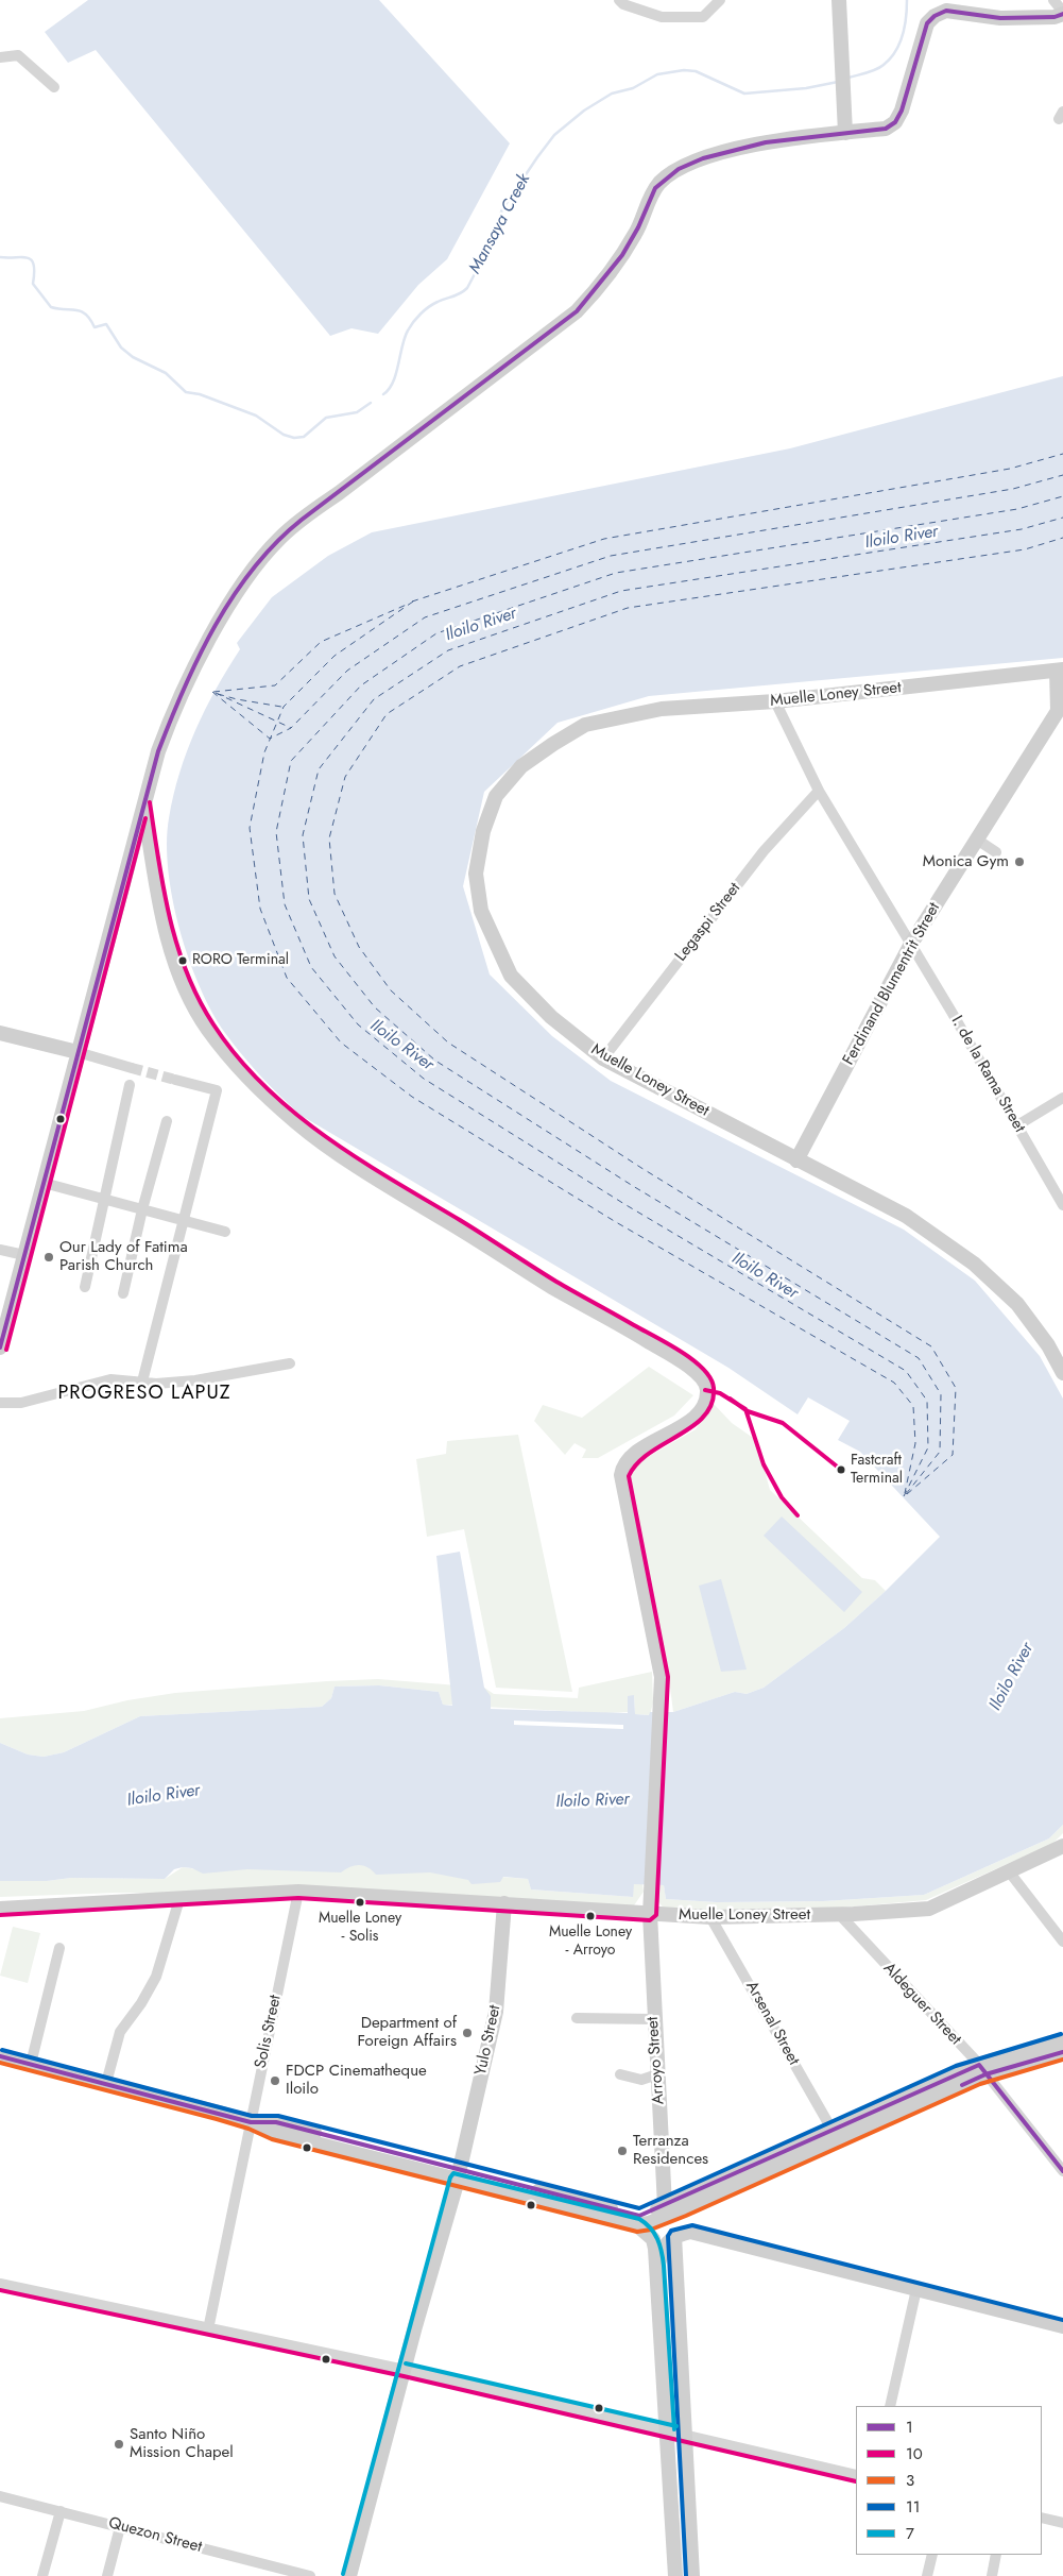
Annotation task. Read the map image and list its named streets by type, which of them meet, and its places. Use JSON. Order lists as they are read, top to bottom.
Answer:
{
  "streets": {
    "main road": [
      "Muelle Loney Street",
      "Ferdinand Blumentrit Street",
      "Yulo Street",
      "Arroyo Street"
    ],
    "street": [
      "Legaspi Street",
      "I. de la Rama Street",
      "Aldeguer Street",
      "Arsenal Street",
      "Solis Street",
      "Quezon Street"
    ]
  },
  "crossings": [
    ["Muelle Loney Street", "Legaspi Street"],
    ["Muelle Loney Street", "Ferdinand Blumentrit Street"],
    ["Muelle Loney Street", "Aldeguer Street"],
    ["Muelle Loney Street", "Arsenal Street"],
    ["Muelle Loney Street", "Solis Street"],
    ["Muelle Loney Street", "Yulo Street"],
    ["Muelle Loney Street", "Arroyo Street"],
    ["Ferdinand Blumentrit Street", "I. de la Rama Street"]
  ],
  "districts": ["PROGRESO LAPUZ"],
  "water": ["Mansaya Creek", "Iloilo River"],
  "places": [
    "Monica Gym",
    "RORO Terminal",
    "Our Lady of Fatima Parish Church",
    "Fastcraft Terminal",
    "Muelle Loney - Solis",
    "Muelle Loney - Arroyo",
    "Department of Foreign Affairs",
    "FDCP Cinematheque Iloilo",
    "Terranza Residences",
    "Santo Niño Mission Chapel"
  ],
  "lines": [
    "transit line 1",
    "transit line 10",
    "transit line 11",
    "transit line 3",
    "transit line 7"
  ],
  "legend": [
    "1",
    "10",
    "3",
    "11",
    "7"
  ]
}
